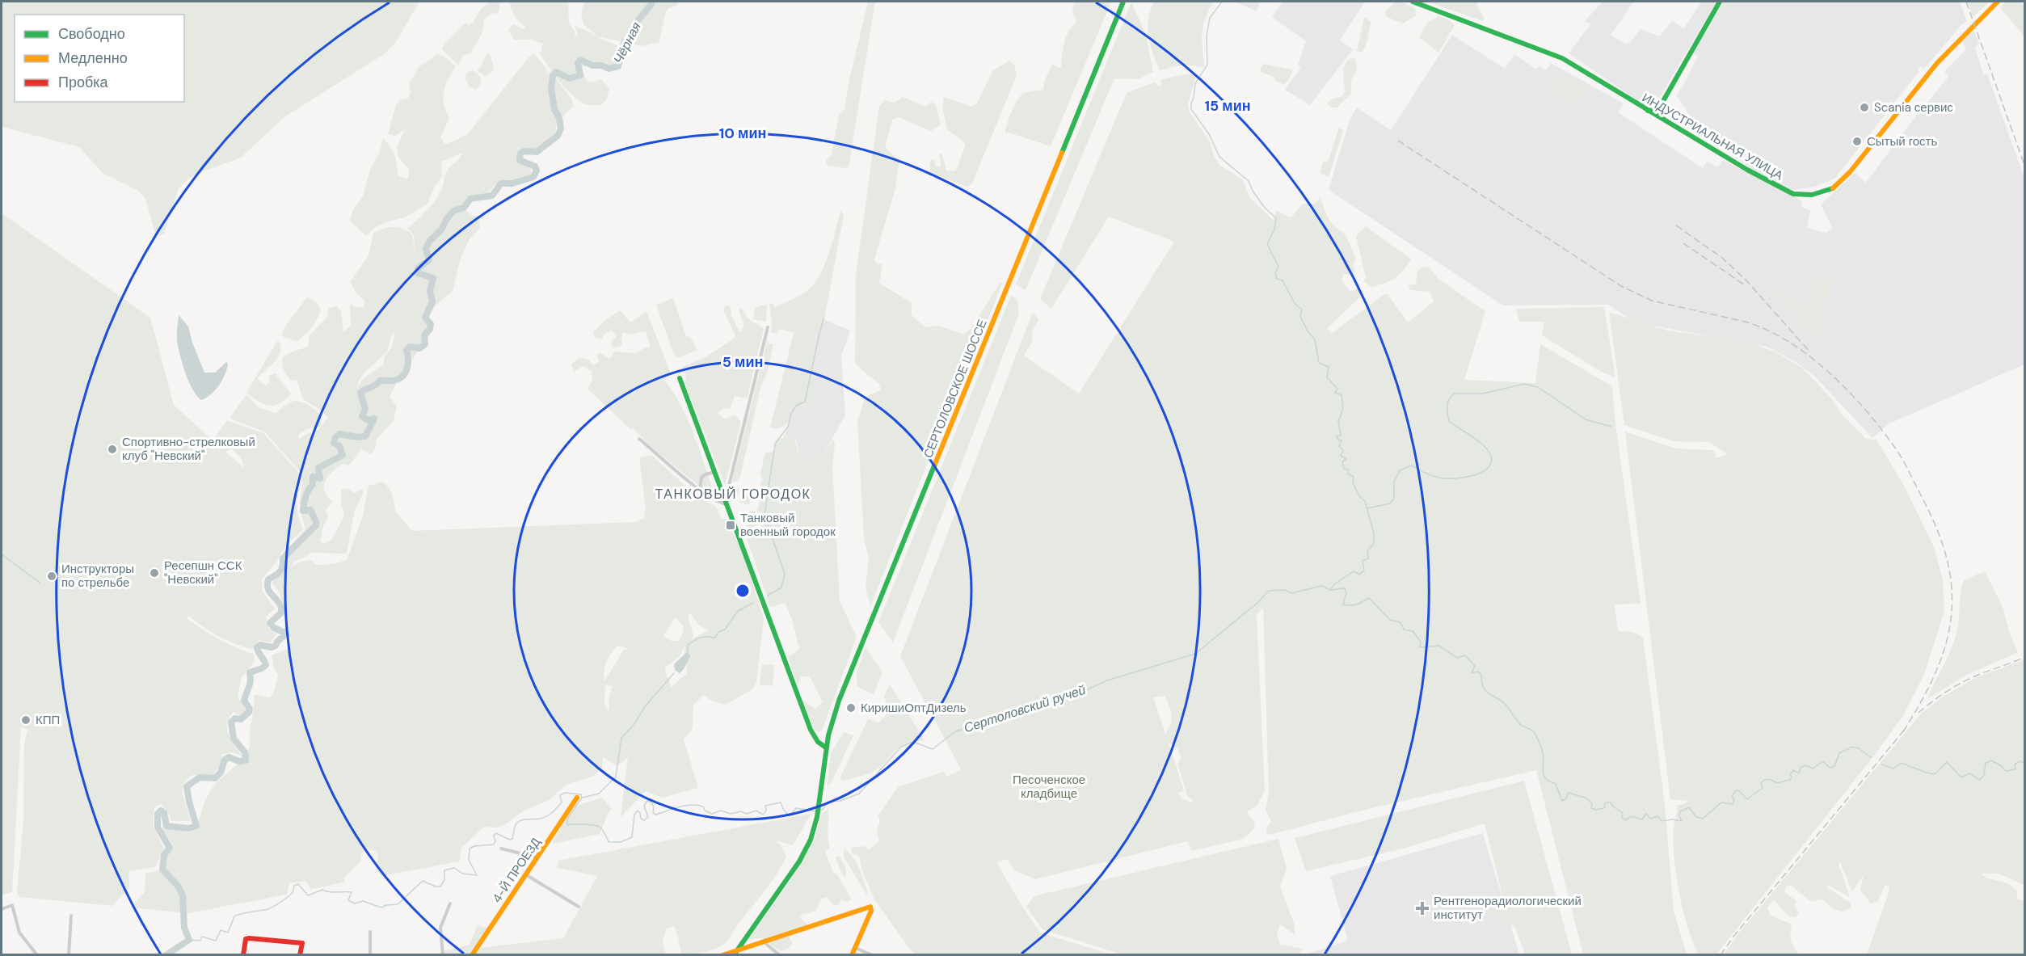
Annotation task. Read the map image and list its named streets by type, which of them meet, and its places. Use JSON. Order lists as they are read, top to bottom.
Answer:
{
  "streets": {
    "street": ["ИНДУСТРИАЛЬНАЯ УЛИЦА", "СЕРТОЛОВСКОЕ ШОССЕ", "4-Й ПРОЕЗД"]
  },
  "districts": ["ТАНКОВЫЙ ГОРОДОК"],
  "water": ["Чёрная", "Сертоловский ручей"],
  "parks": ["Песоченское кладбище"],
  "places": {
    "other": [
      "Scania сервис",
      "Сытый гость",
      "Спортивно-стрелковый клуб \"Невский\"",
      "Ресепшн ССК \"Невский\"",
      "Инструкторы по стрельбе",
      "КиришиОптДизель",
      "КПП"
    ],
    "transit": ["Танковый военный городок"],
    "health": ["Рентгенорадиологический институт"]
  },
  "legend": ["Свободно", "Медленно", "Пробка"],
  "rings": ["15 мин", "10 мин", "5 мин"]
}
